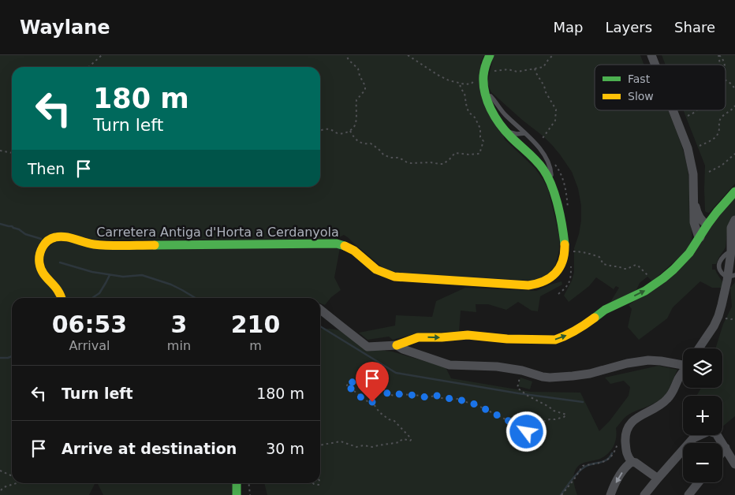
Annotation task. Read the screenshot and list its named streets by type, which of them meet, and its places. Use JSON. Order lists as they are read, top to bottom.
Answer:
{
  "streets": {
    "street": ["Carretera Antiga d'Horta a Cerdanyola"]
  },
  "legend": ["Fast", "Slow"],
  "page": {
    "header": "Waylane",
    "nav": ["Map", "Layers", "Share"],
    "turn": ["180 m", "Turn left"],
    "then": "Then",
    "eta": [
      "06:53",
      "Arrival",
      "3",
      "min",
      "210",
      "m"
    ],
    "map_buttons": ["+", "−"],
    "list": [
      {
        "name": "Turn left",
        "value": "180 m"
      },
      {
        "name": "Arrive at destination",
        "value": "30 m"
      }
    ]
  }
}
